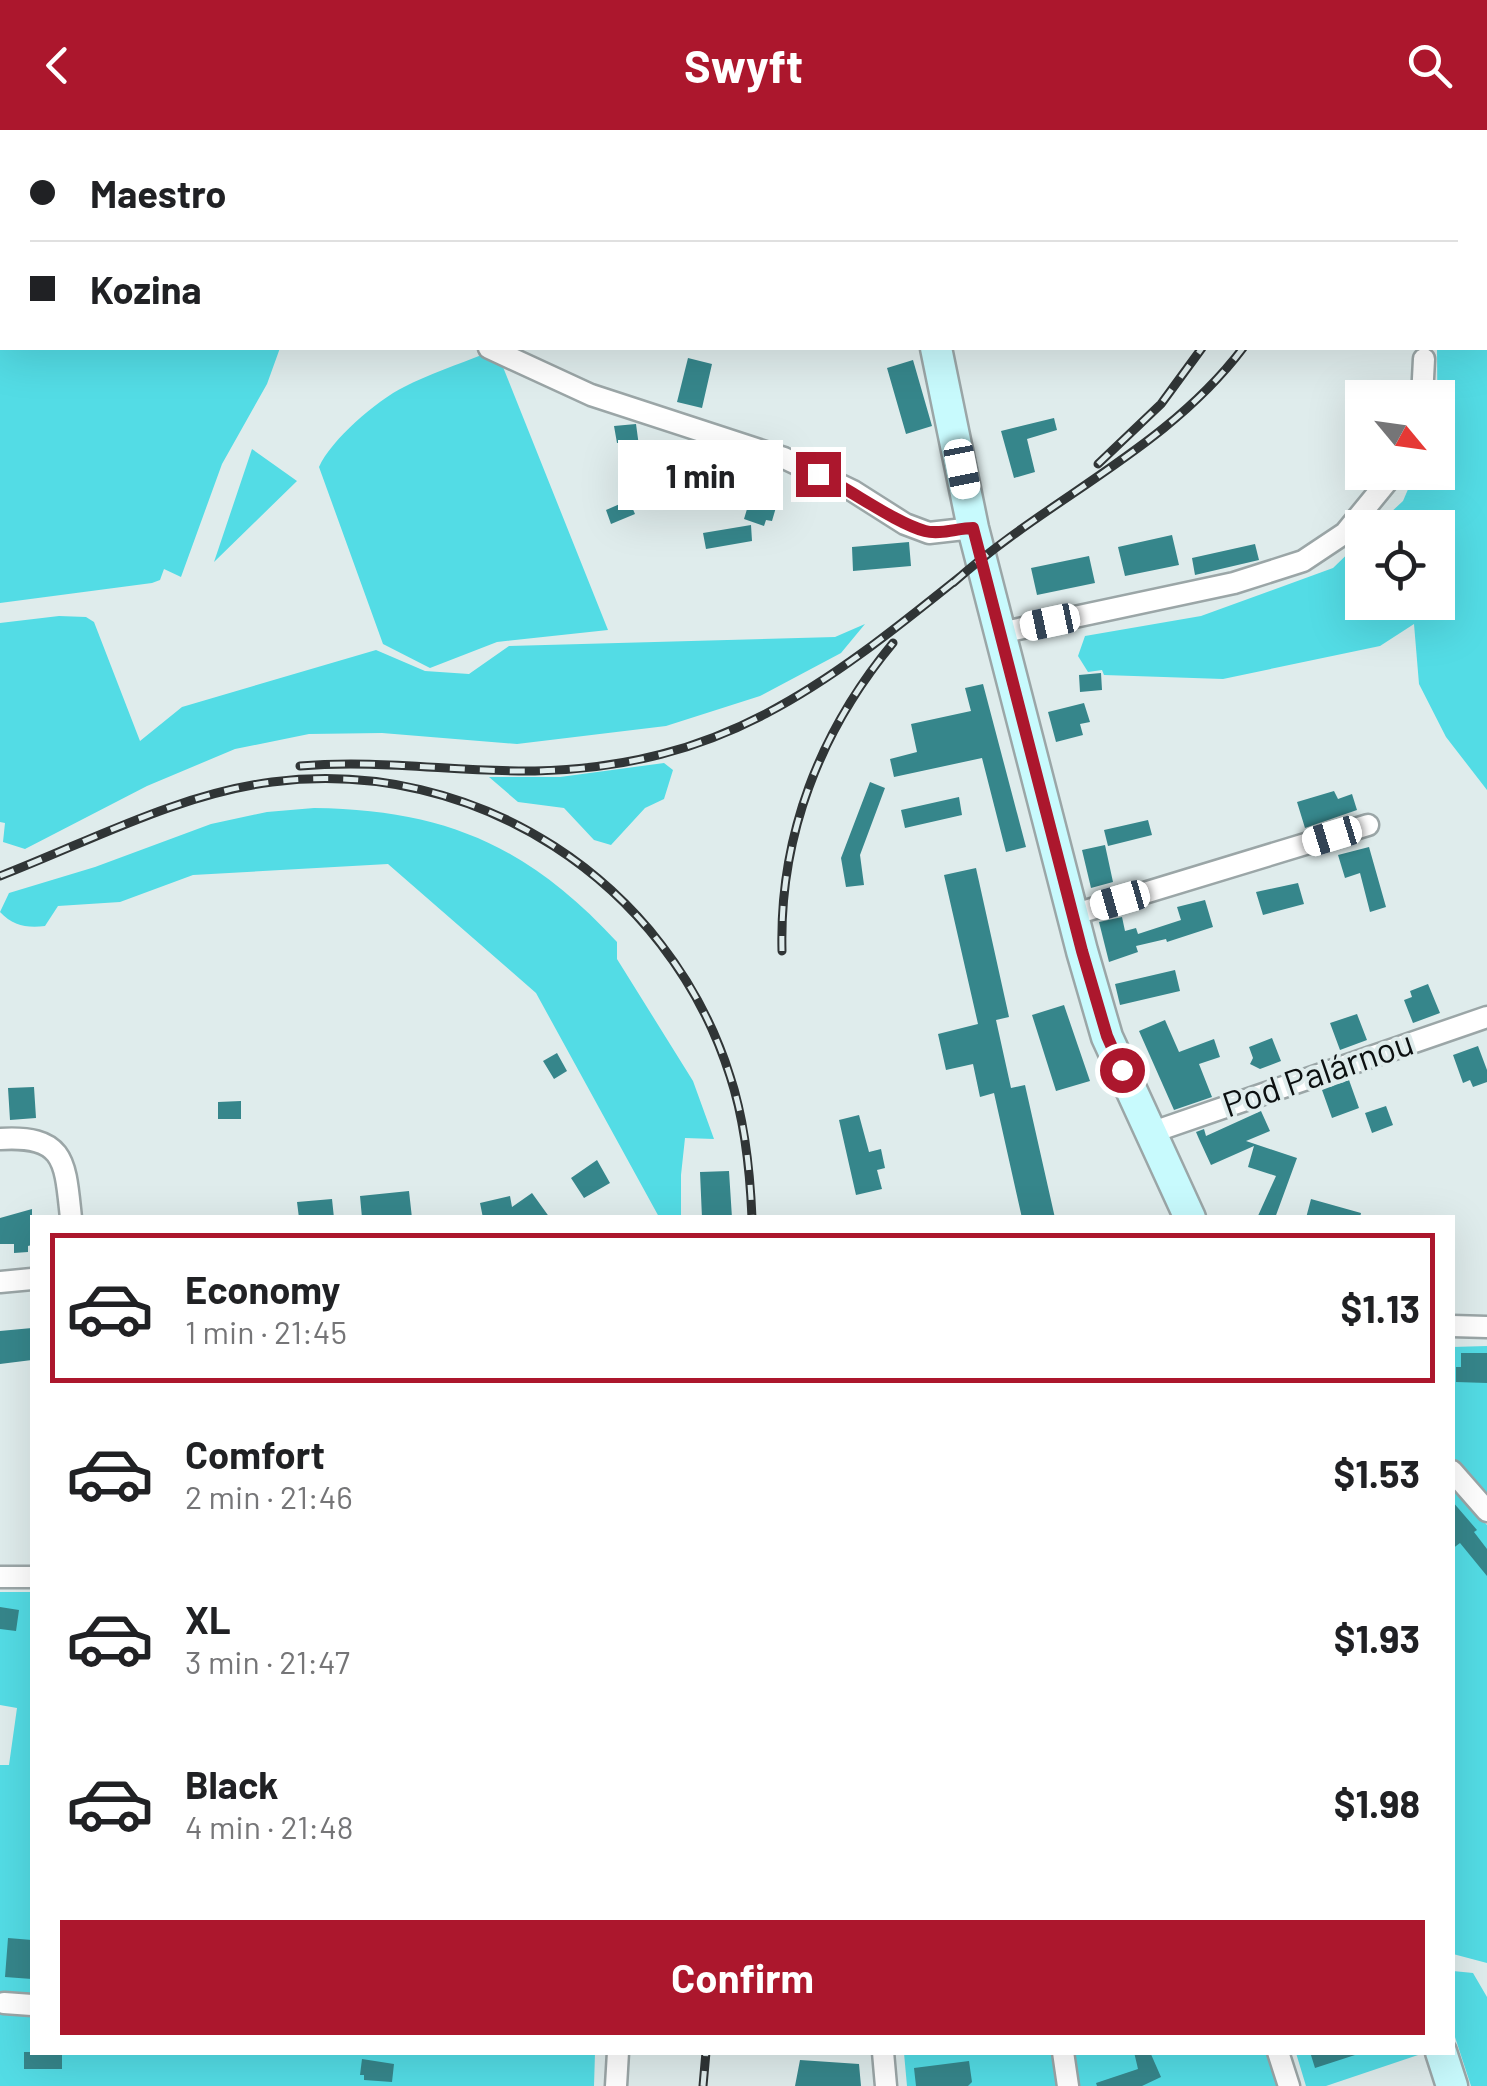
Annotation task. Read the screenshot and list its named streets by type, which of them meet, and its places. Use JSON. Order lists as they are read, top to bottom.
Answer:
{
  "streets": {
    "street": ["Pod Palárnou"]
  },
  "north": "bottom right",
  "page": {
    "header": "Swyft",
    "banner": ["Maestro", "Kozina"],
    "bubble": "1 min",
    "list": [
      {
        "name": "Economy",
        "note": "1 min · 21:45",
        "value": "$1.13"
      },
      {
        "name": "Comfort",
        "note": "2 min · 21:46",
        "value": "$1.53"
      },
      {
        "name": "XL",
        "note": "3 min · 21:47",
        "value": "$1.93"
      },
      {
        "name": "Black",
        "note": "4 min · 21:48",
        "value": "$1.98"
      }
    ],
    "buttons": "Confirm"
  }
}
